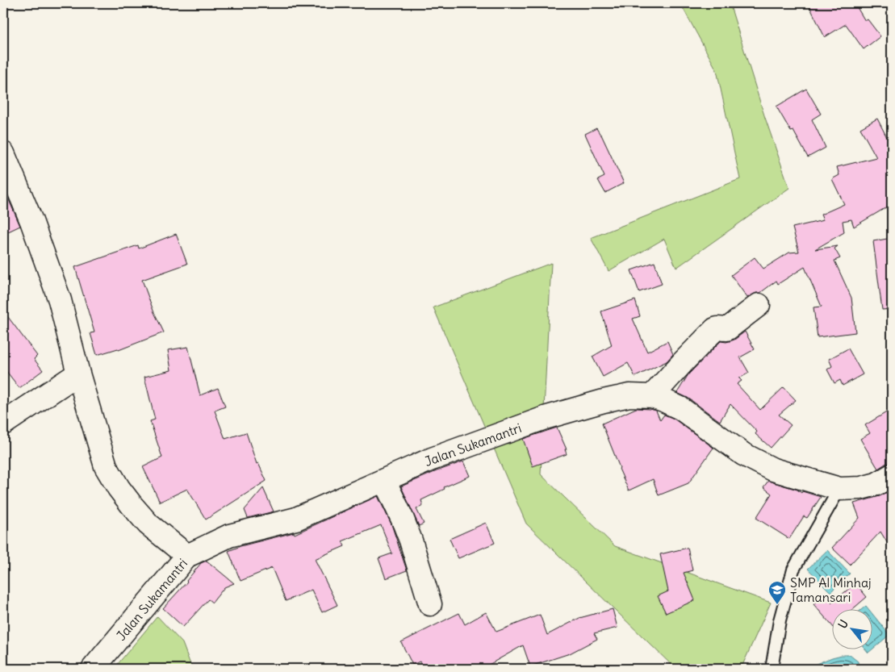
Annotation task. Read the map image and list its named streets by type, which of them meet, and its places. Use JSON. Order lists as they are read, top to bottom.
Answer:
{
  "streets": {
    "street": ["Jalan Sukamantri"]
  },
  "places": {
    "school or university": ["SMP Al Minhaj Tamansari"]
  },
  "north": "top left"
}
